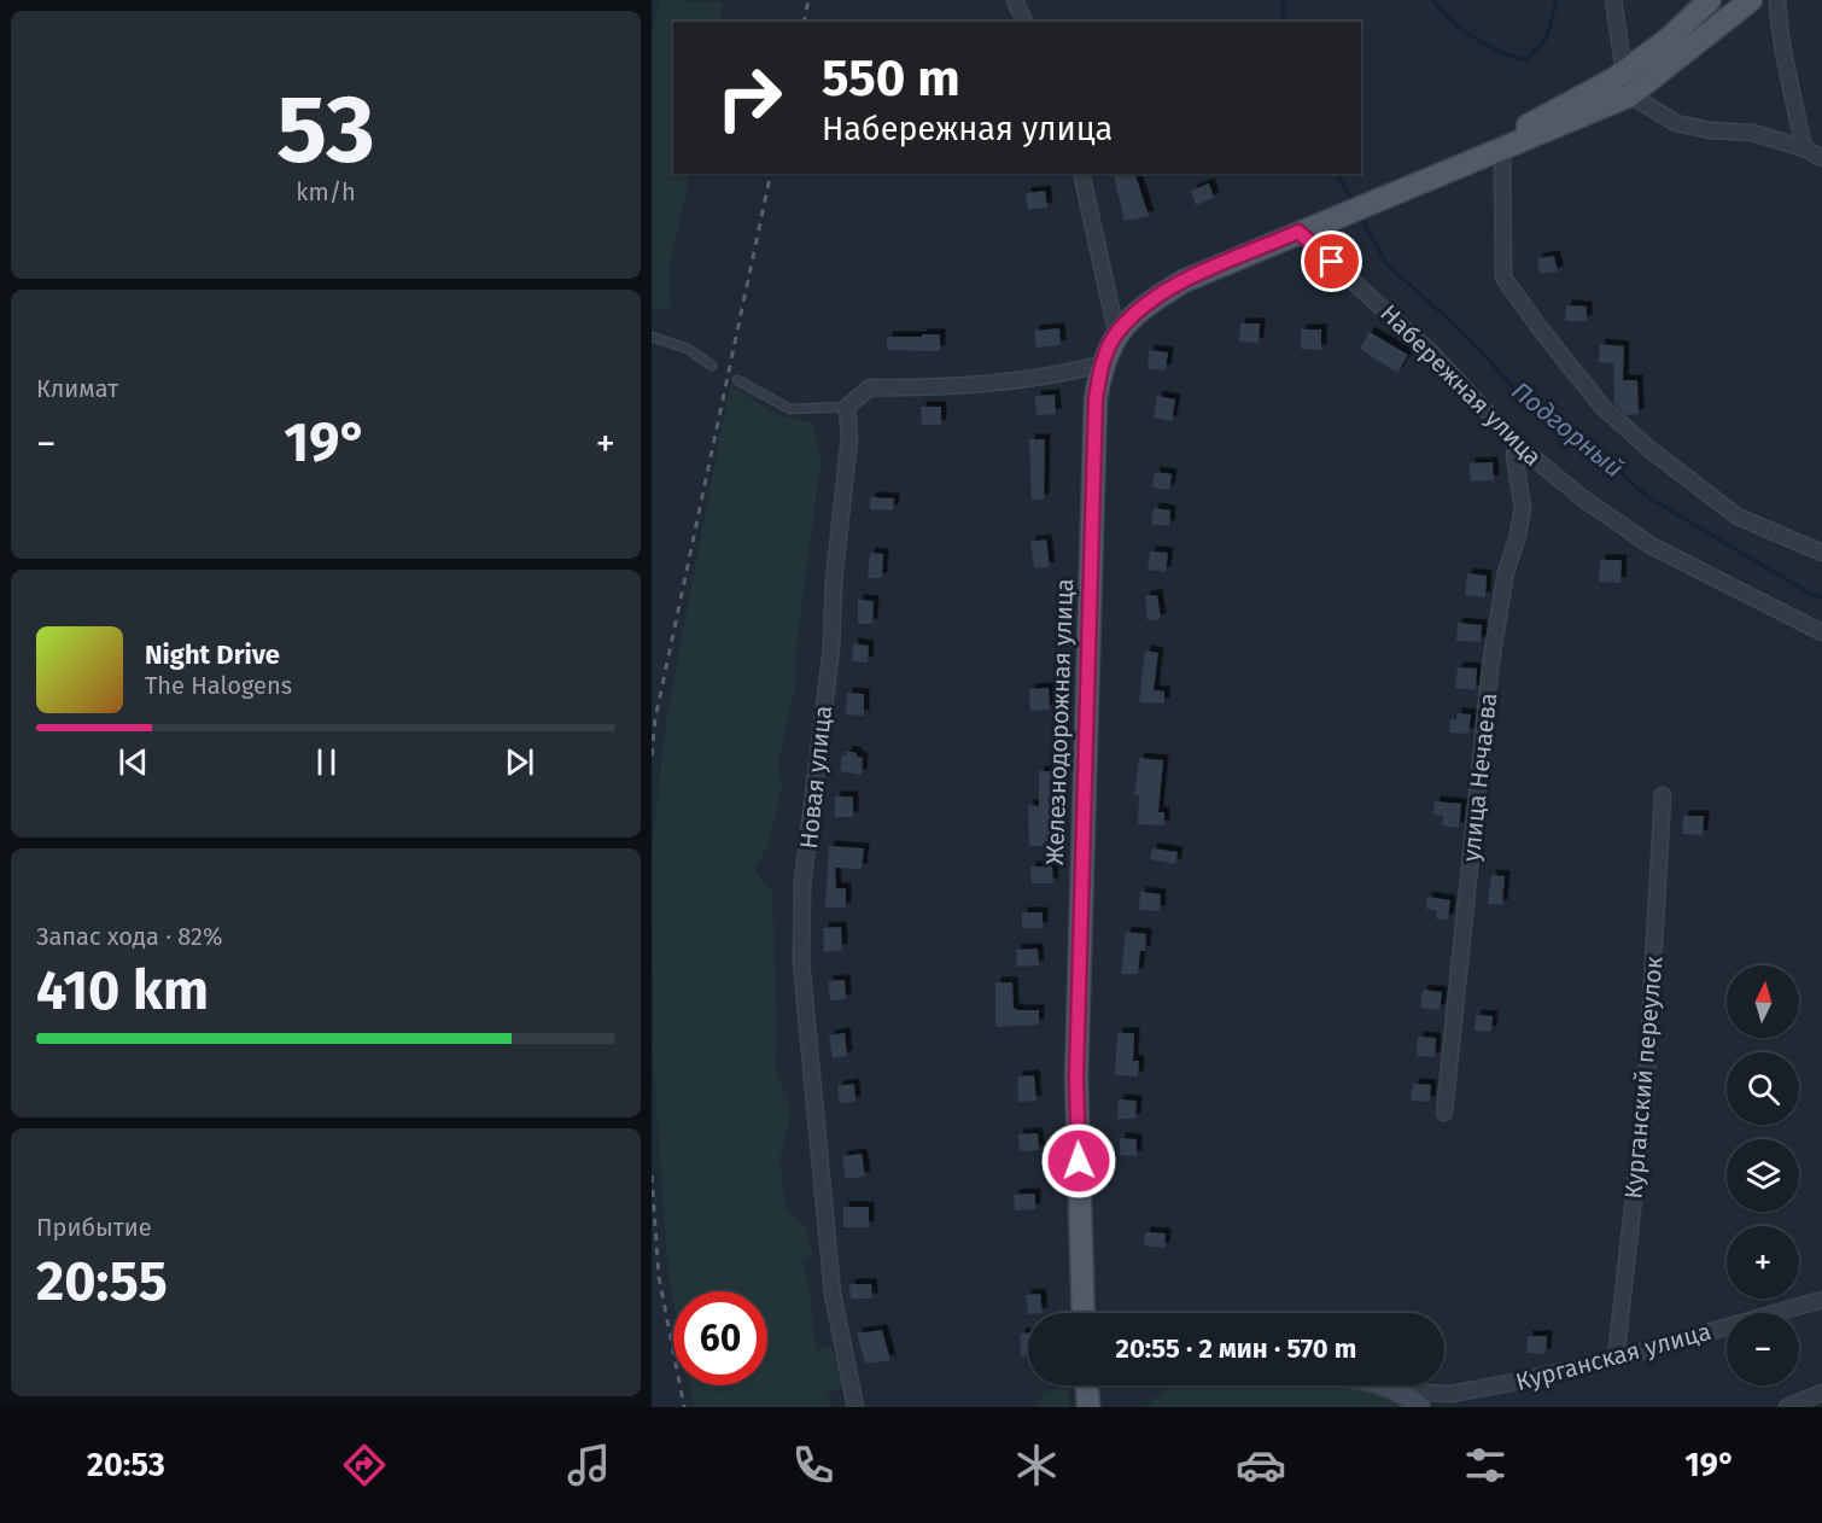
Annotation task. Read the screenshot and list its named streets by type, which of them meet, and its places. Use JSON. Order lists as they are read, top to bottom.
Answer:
{
  "streets": {
    "main road": ["Железнодорожная улица"],
    "street": [
      "Набережная улица",
      "Новая улица",
      "улица Нечаева",
      "Курганский переулок",
      "Курганская улица"
    ]
  },
  "crossings": [
    ["Набережная улица", "Железнодорожная улица"],
    ["Набережная улица", "улица Нечаева"],
    ["Курганский переулок", "Курганская улица"]
  ],
  "water": ["Подгорный"],
  "north": "top",
  "page": {
    "tile": [
      ["53", "km/h"],
      "Климат",
      ["Запас хода · 82%", "410 km"],
      ["Прибытие", "20:55"]
    ],
    "turn": ["550 m", "Набережная улица"],
    "heat": ["−", "19°", "+"],
    "song": ["Night Drive", "The Halogens"],
    "map_buttons": ["+", "−"],
    "limit": "60",
    "trip": "20:55 · 2 мин · 570 m",
    "tabs": ["20:53", "19°"]
  }
}
